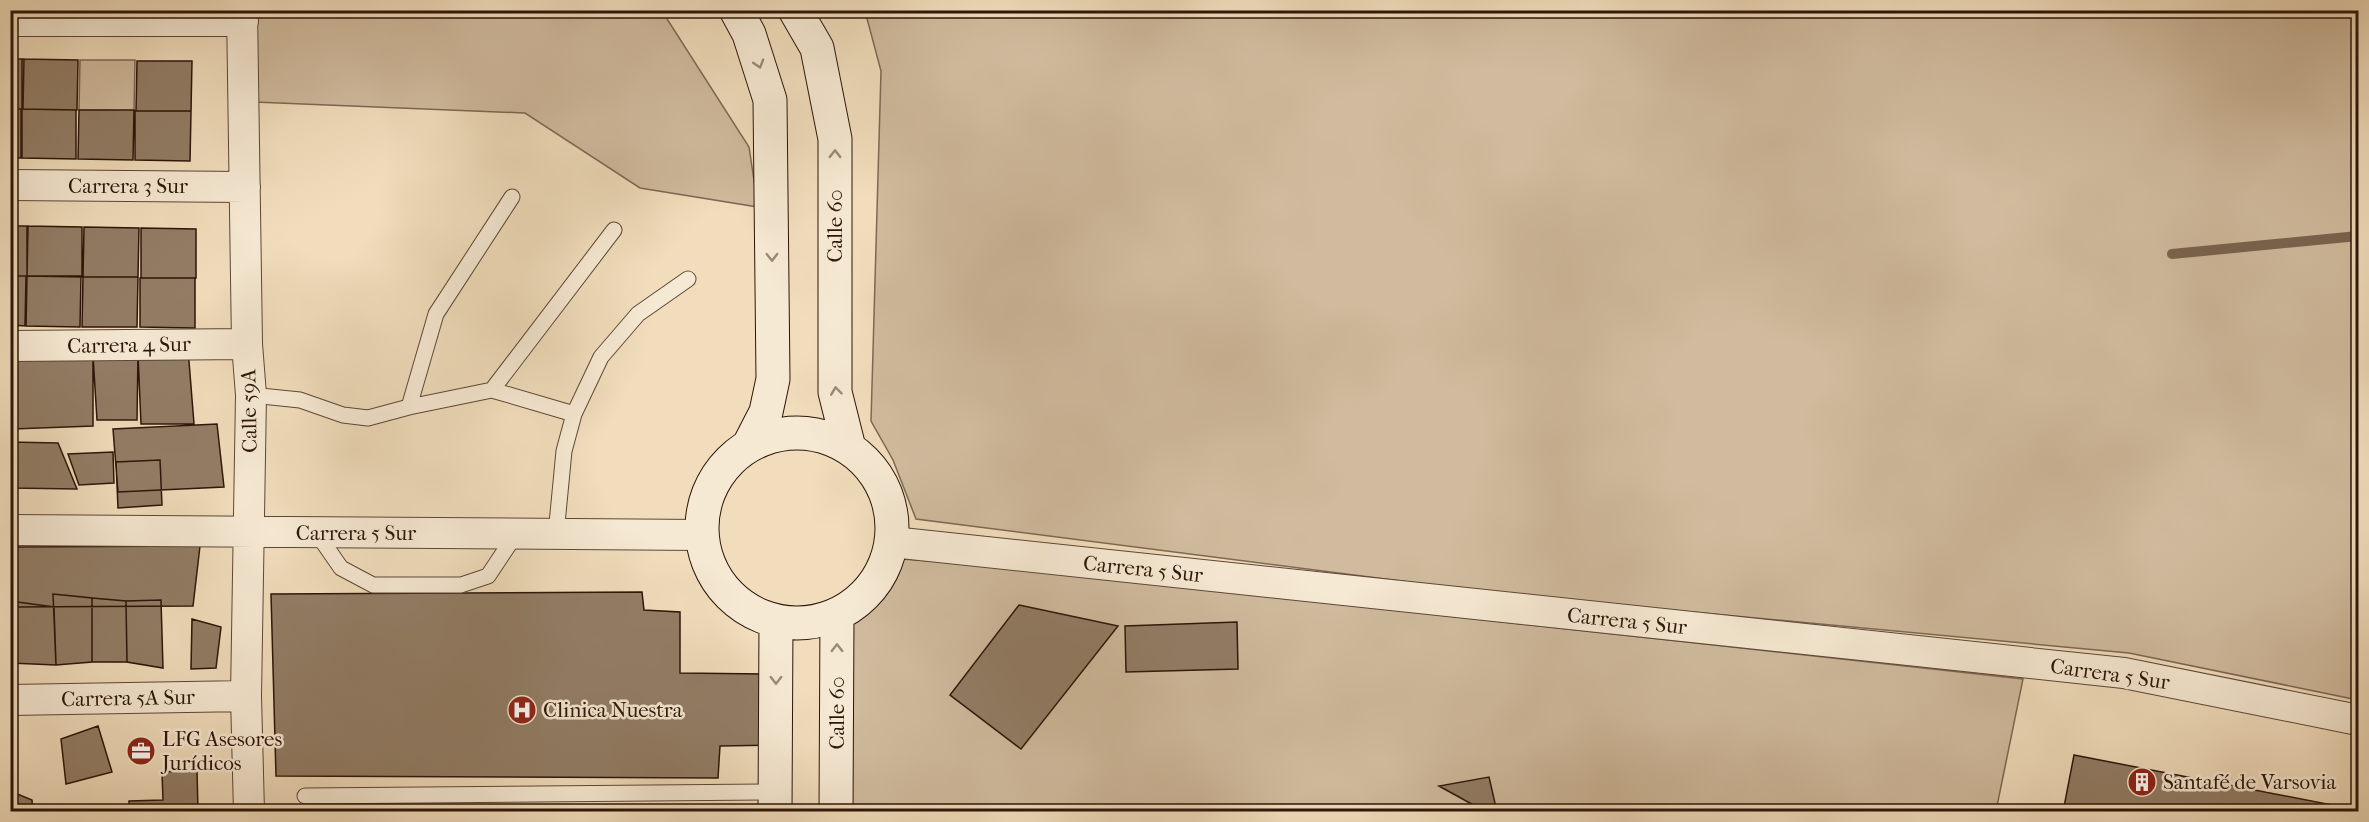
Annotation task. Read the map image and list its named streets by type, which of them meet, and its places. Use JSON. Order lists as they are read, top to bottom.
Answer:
{
  "streets": {
    "main road": ["Calle 60"],
    "street": [
      "Carrera 3 Sur",
      "Carrera 4 Sur",
      "Calle 59A",
      "Carrera 5 Sur",
      "Carrera 5A Sur"
    ]
  },
  "crossings": [
    ["Carrera 3 Sur", "Calle 59A"],
    ["Calle 60", "Carrera 5 Sur"],
    ["Carrera 4 Sur", "Calle 59A"],
    ["Calle 59A", "Carrera 5 Sur"],
    ["Calle 59A", "Carrera 5A Sur"]
  ],
  "places": {
    "hospital": ["Clinica Nuestra"],
    "office": ["LFG Asesores Jurídicos"],
    "building": ["Santafé de Varsovia"]
  }
}
